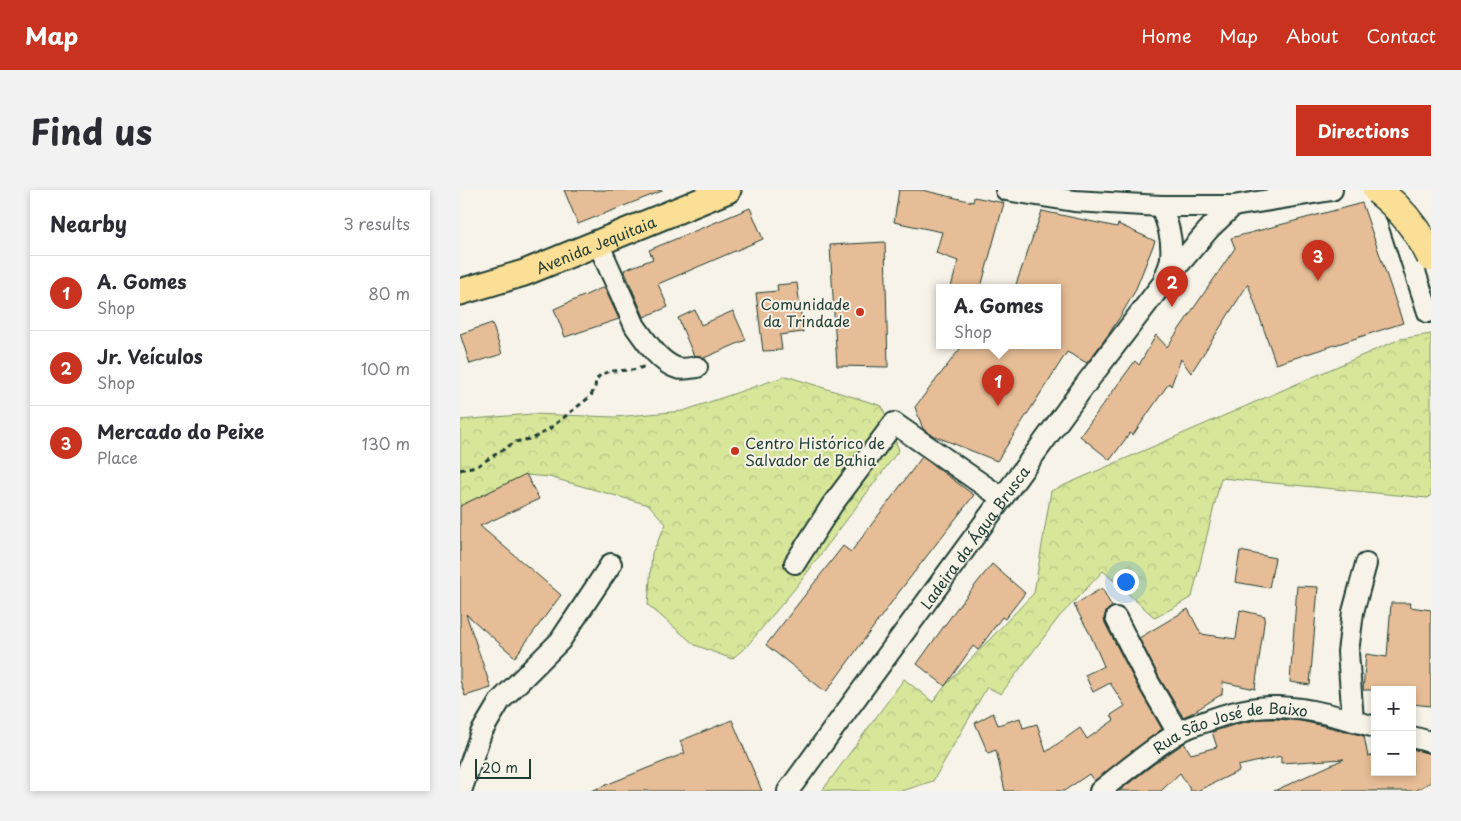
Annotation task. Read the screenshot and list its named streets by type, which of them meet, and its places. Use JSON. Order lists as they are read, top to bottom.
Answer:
{
  "streets": {
    "main road": ["Avenida Jequitaia"],
    "street": ["Ladeira da Água Brusca", "Rua São José de Baixo"]
  },
  "places": ["Comunidade da Trindade", "Centro Histórico de Salvador de Bahia"],
  "scale_bar": "20 m",
  "page": {
    "header": "Map",
    "nav": [
      "Home",
      "Map",
      "About",
      "Contact"
    ],
    "title": "Find us",
    "buttons": "Directions",
    "heading": ["Nearby", "3 results"],
    "pins": ["3", "2", "1"],
    "list": [
      {
        "mark": "1",
        "name": "A. Gomes",
        "note": "Shop",
        "value": "80 m"
      },
      {
        "mark": "2",
        "name": "Jr. Veículos",
        "note": "Shop",
        "value": "100 m"
      },
      {
        "mark": "3",
        "name": "Mercado do Peixe",
        "note": "Place",
        "value": "130 m"
      }
    ],
    "popup": ["A. Gomes", "Shop"],
    "map_buttons": ["+", "−"],
    "scale": "20 m"
  }
}
